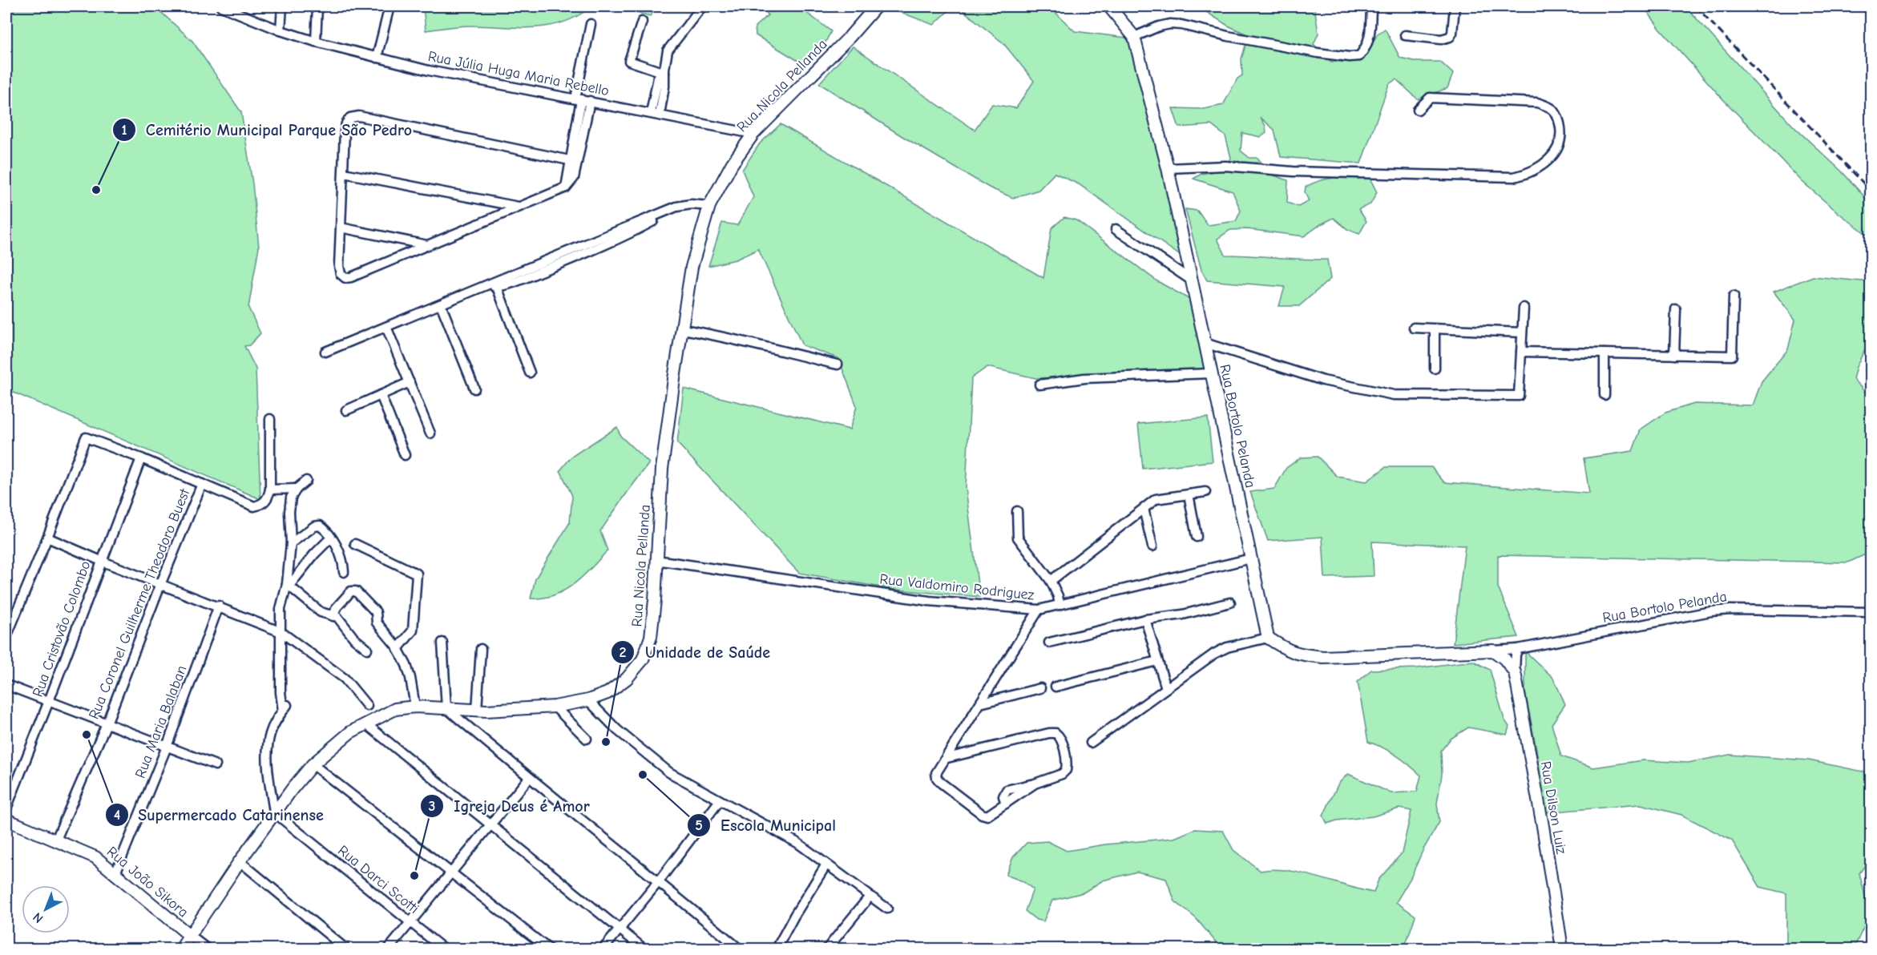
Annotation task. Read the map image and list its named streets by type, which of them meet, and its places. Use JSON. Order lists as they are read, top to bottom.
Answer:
{
  "streets": {
    "street": [
      "Rua Júlia Huga Maria Rebello",
      "Rua Nicola Pellanda",
      "Rua Bortolo Pelanda",
      "Rua Valdomiro Rodriguez",
      "Rua Coronel Guilherme Theodoro Buest",
      "Rua Cristovão Colombo",
      "Rua Maria Balaban",
      "Rua Dilson Luiz",
      "Rua Darci Scotti",
      "Rua João Sikora"
    ]
  },
  "crossings": [
    ["Rua Júlia Huga Maria Rebello", "Rua Nicola Pellanda"],
    ["Rua Nicola Pellanda", "Rua Valdomiro Rodriguez"],
    ["Rua Nicola Pellanda", "Rua Darci Scotti"],
    ["Rua Nicola Pellanda", "Rua João Sikora"],
    ["Rua Bortolo Pelanda", "Rua Valdomiro Rodriguez"],
    ["Rua Coronel Guilherme Theodoro Buest", "Rua João Sikora"],
    ["Rua Maria Balaban", "Rua João Sikora"]
  ],
  "places": [
    "Cemitério Municipal Parque São Pedro",
    "Supermercado Catarinense",
    "Unidade de Saúde",
    "Escola Municipal",
    "Igreja Deus é Amor"
  ],
  "north": "bottom left"
}
